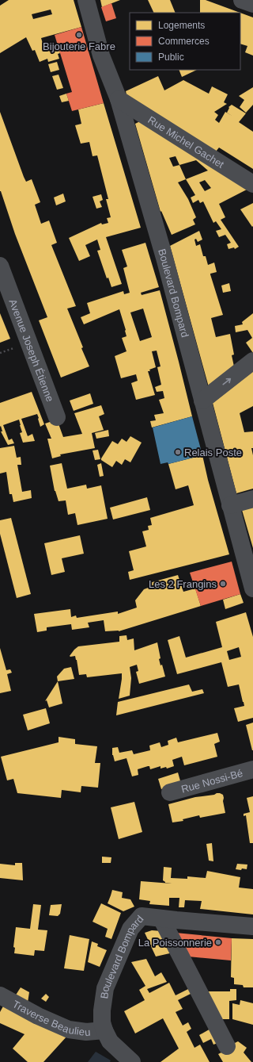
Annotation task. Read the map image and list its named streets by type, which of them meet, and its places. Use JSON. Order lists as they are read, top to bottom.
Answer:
{
  "streets": {
    "street": [
      "Rue Michel Gachet",
      "Boulevard Bompard",
      "Avenue Joseph Étienne",
      "Rue Nossi-Bé",
      "Traverse Beaulieu"
    ]
  },
  "crossings": [
    ["Rue Michel Gachet", "Boulevard Bompard"],
    ["Boulevard Bompard", "Traverse Beaulieu"]
  ],
  "places": [
    "Bijouterie Fabre",
    "Relais Poste",
    "Les 2 Frangins",
    "La Poissonnerie"
  ],
  "legend": ["Logements", "Commerces", "Public"]
}
